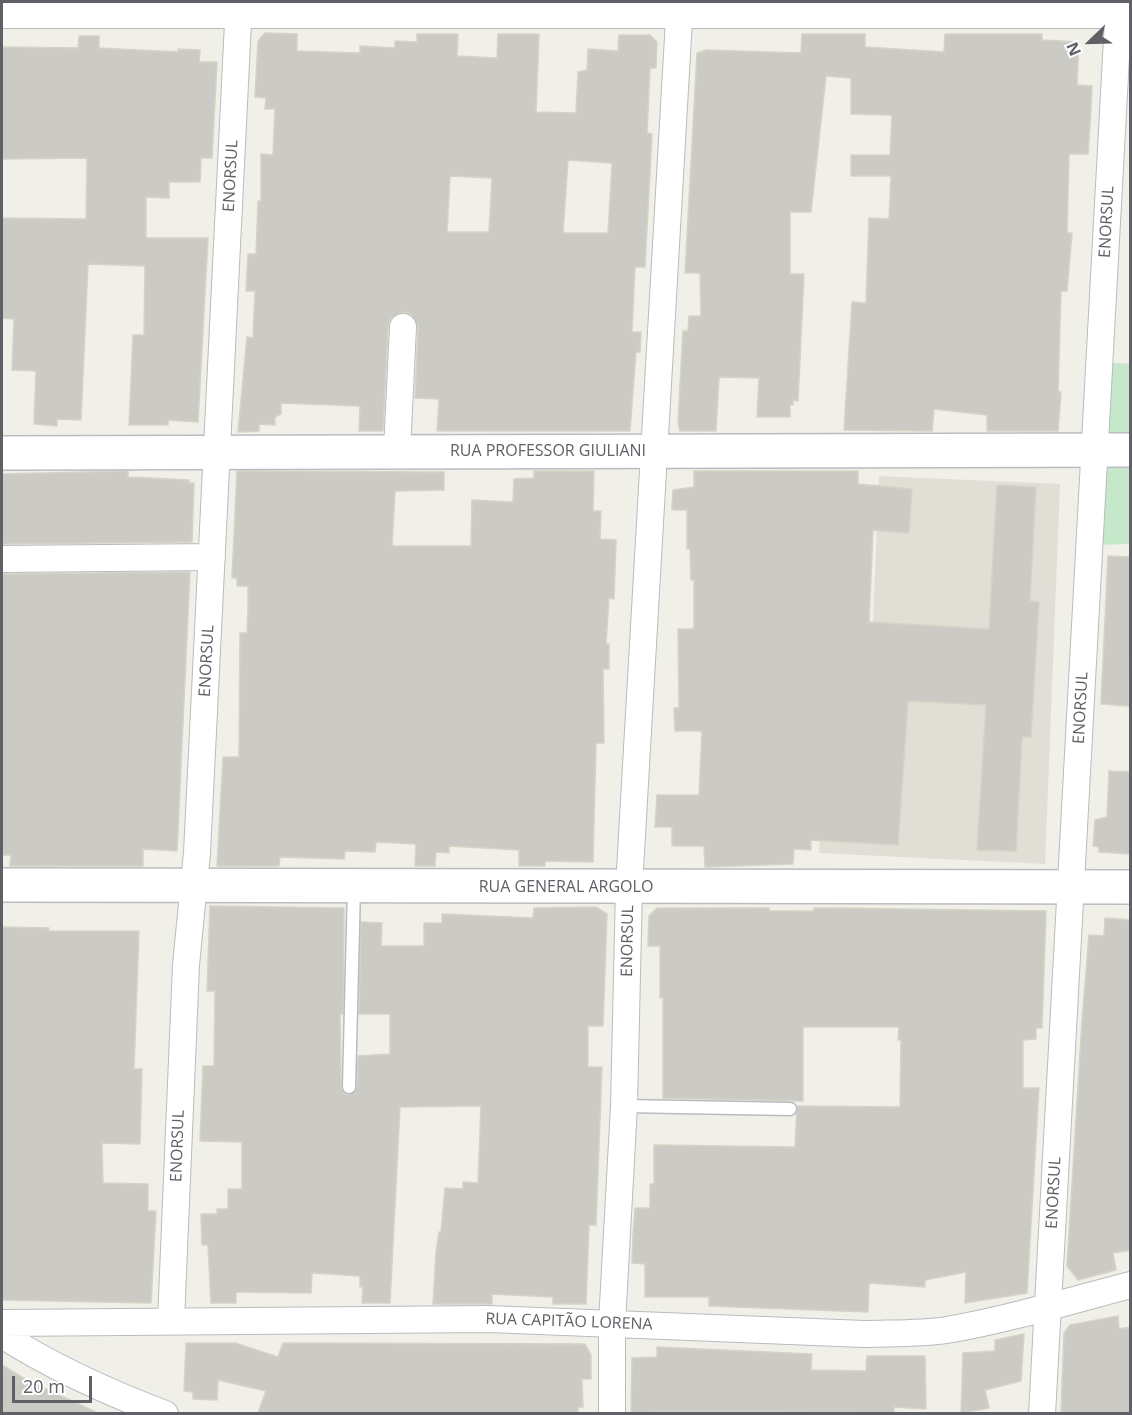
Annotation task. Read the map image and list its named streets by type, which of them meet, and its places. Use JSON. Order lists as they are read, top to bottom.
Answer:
{
  "streets": {
    "street": [
      "ENORSUL",
      "RUA PROFESSOR GIULIANI",
      "RUA GENERAL ARGOLO",
      "RUA CAPITÃO LORENA"
    ]
  },
  "crossings": [
    ["ENORSUL", "RUA PROFESSOR GIULIANI"],
    ["ENORSUL", "RUA GENERAL ARGOLO"],
    ["ENORSUL", "RUA CAPITÃO LORENA"]
  ],
  "scale_bar": "20 m",
  "north": "bottom left"
}
